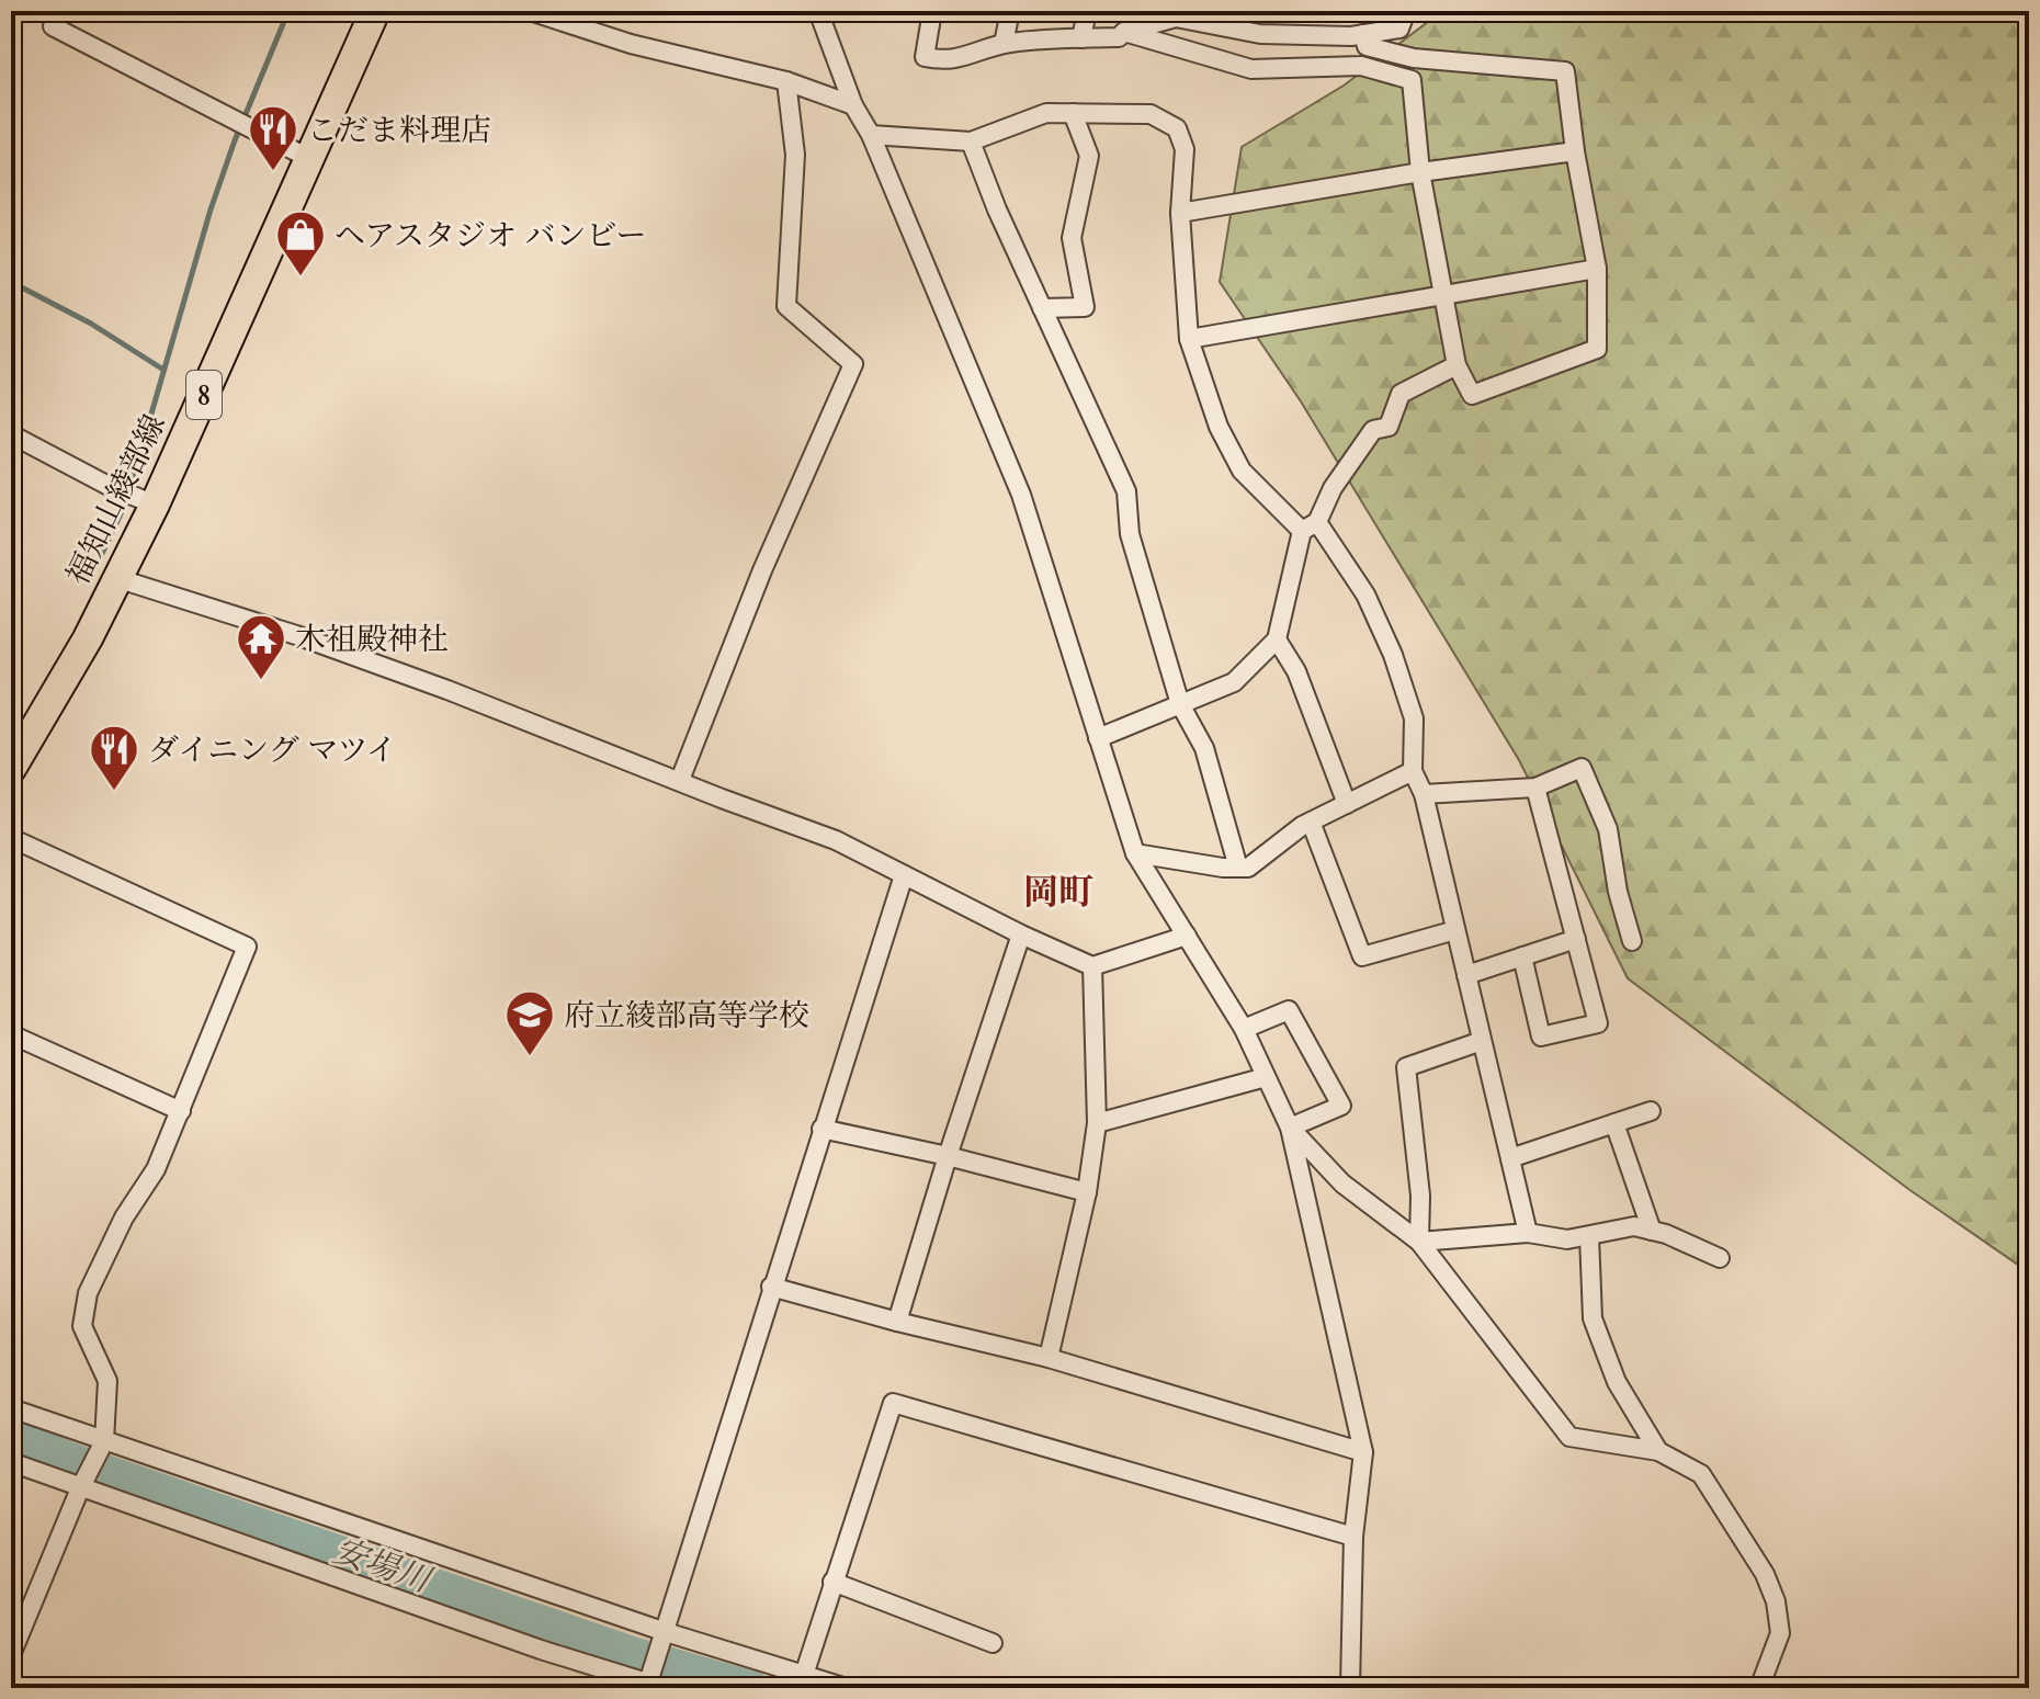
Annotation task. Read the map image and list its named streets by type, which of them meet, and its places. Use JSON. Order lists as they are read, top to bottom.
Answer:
{
  "streets": {
    "main road": ["8", "福知山綾部線"]
  },
  "districts": ["岡町"],
  "water": ["安場川"],
  "places": {
    "restaurant": ["こだま料理店", "ダイニング マツイ"],
    "shop": ["ヘアスタジオ バンビー"],
    "temple": ["木祖殿神社"],
    "school or university": ["府立綾部高等学校"]
  }
}
